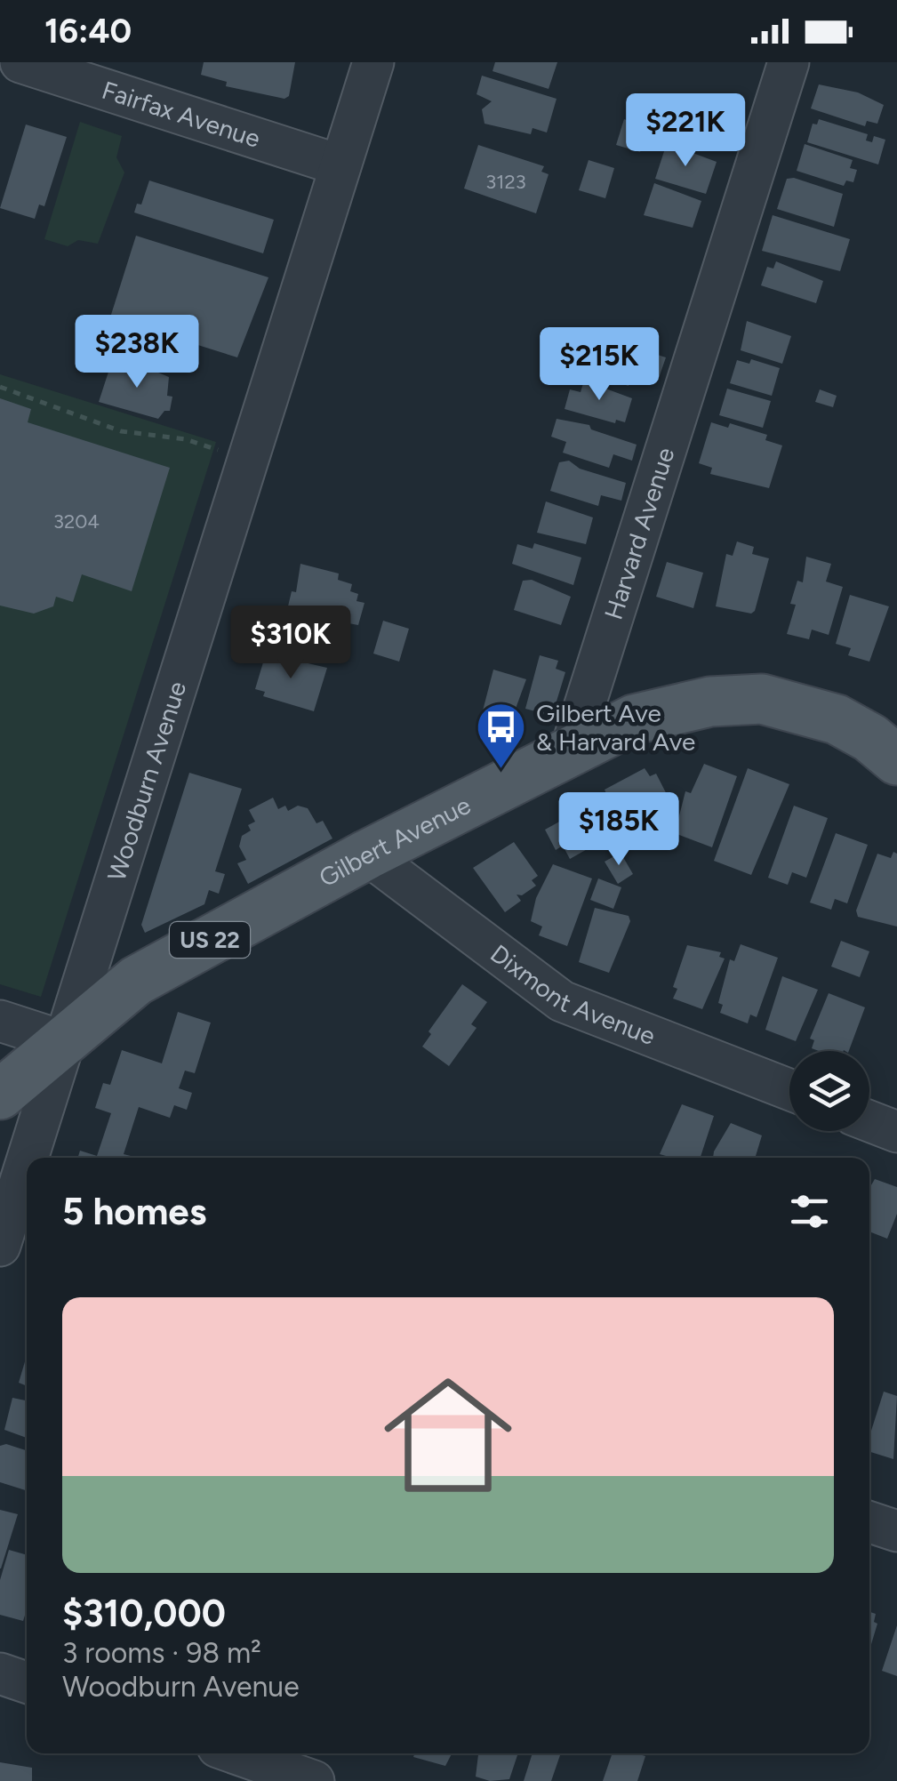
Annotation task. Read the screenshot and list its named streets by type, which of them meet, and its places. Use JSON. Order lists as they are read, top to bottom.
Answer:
{
  "streets": {
    "main road": ["Gilbert Avenue", "US 22"],
    "street": [
      "Fairfax Avenue",
      "Harvard Avenue",
      "Woodburn Avenue",
      "Dixmont Avenue"
    ]
  },
  "crossings": [
    ["Fairfax Avenue", "Woodburn Avenue"],
    ["Harvard Avenue", "Gilbert Avenue"],
    ["Woodburn Avenue", "Gilbert Avenue"],
    ["Woodburn Avenue", "US 22"],
    ["Gilbert Avenue", "US 22"],
    ["Gilbert Avenue", "Dixmont Avenue"]
  ],
  "places": {
    "bus stop": ["Gilbert Ave & Harvard Ave"]
  },
  "house_numbers": ["3123", "3204"],
  "page": {
    "status": "16:40",
    "price": [
      "$221K",
      "$238K",
      "$215K",
      "$310K",
      "$185K"
    ],
    "heading": "5 homes",
    "list": [
      {
        "name": "$310,000",
        "note": "3 rooms · 98 m² · Woodburn Avenue"
      }
    ]
  }
}
